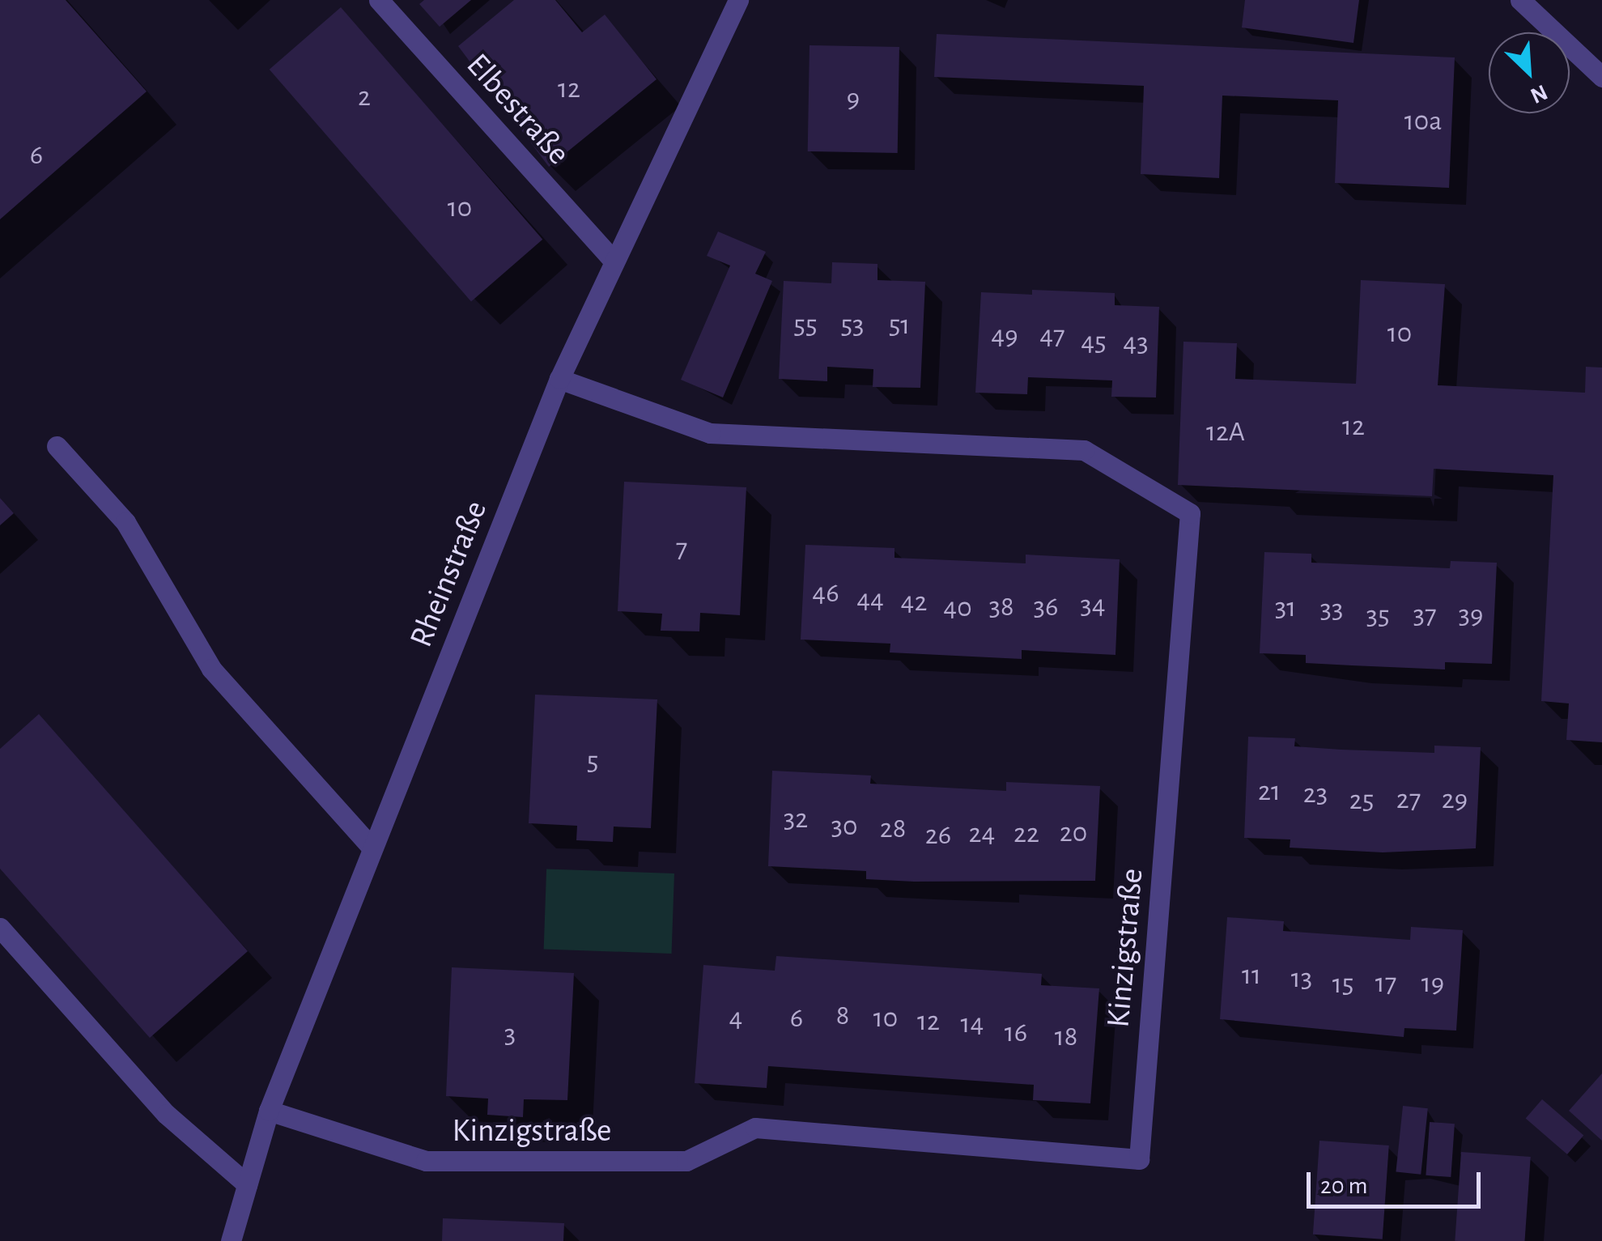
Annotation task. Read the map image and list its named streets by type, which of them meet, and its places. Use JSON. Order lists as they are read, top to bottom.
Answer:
{
  "streets": {
    "street": ["Elbestraße", "Rheinstraße", "Kinzigstraße"]
  },
  "crossings": [
    ["Elbestraße", "Rheinstraße"],
    ["Rheinstraße", "Kinzigstraße"]
  ],
  "house_numbers": [
    "12",
    "2",
    "9",
    "10a",
    "6",
    "10",
    "55",
    "53",
    "51",
    "10",
    "49",
    "47",
    "45",
    "43",
    "12",
    "12A",
    "7",
    "46",
    "44",
    "42",
    "34",
    "38",
    "36",
    "40",
    "31",
    "33",
    "37",
    "39",
    "35",
    "5",
    "21",
    "23",
    "27",
    "29",
    "25",
    "32",
    "30",
    "28",
    "20",
    "24",
    "22",
    "26",
    "11",
    "13",
    "17",
    "19",
    "15",
    "8",
    "4",
    "6",
    "10",
    "12",
    "14",
    "16",
    "3",
    "18"
  ],
  "scale_bar": "20 m",
  "north": "bottom right"
}
